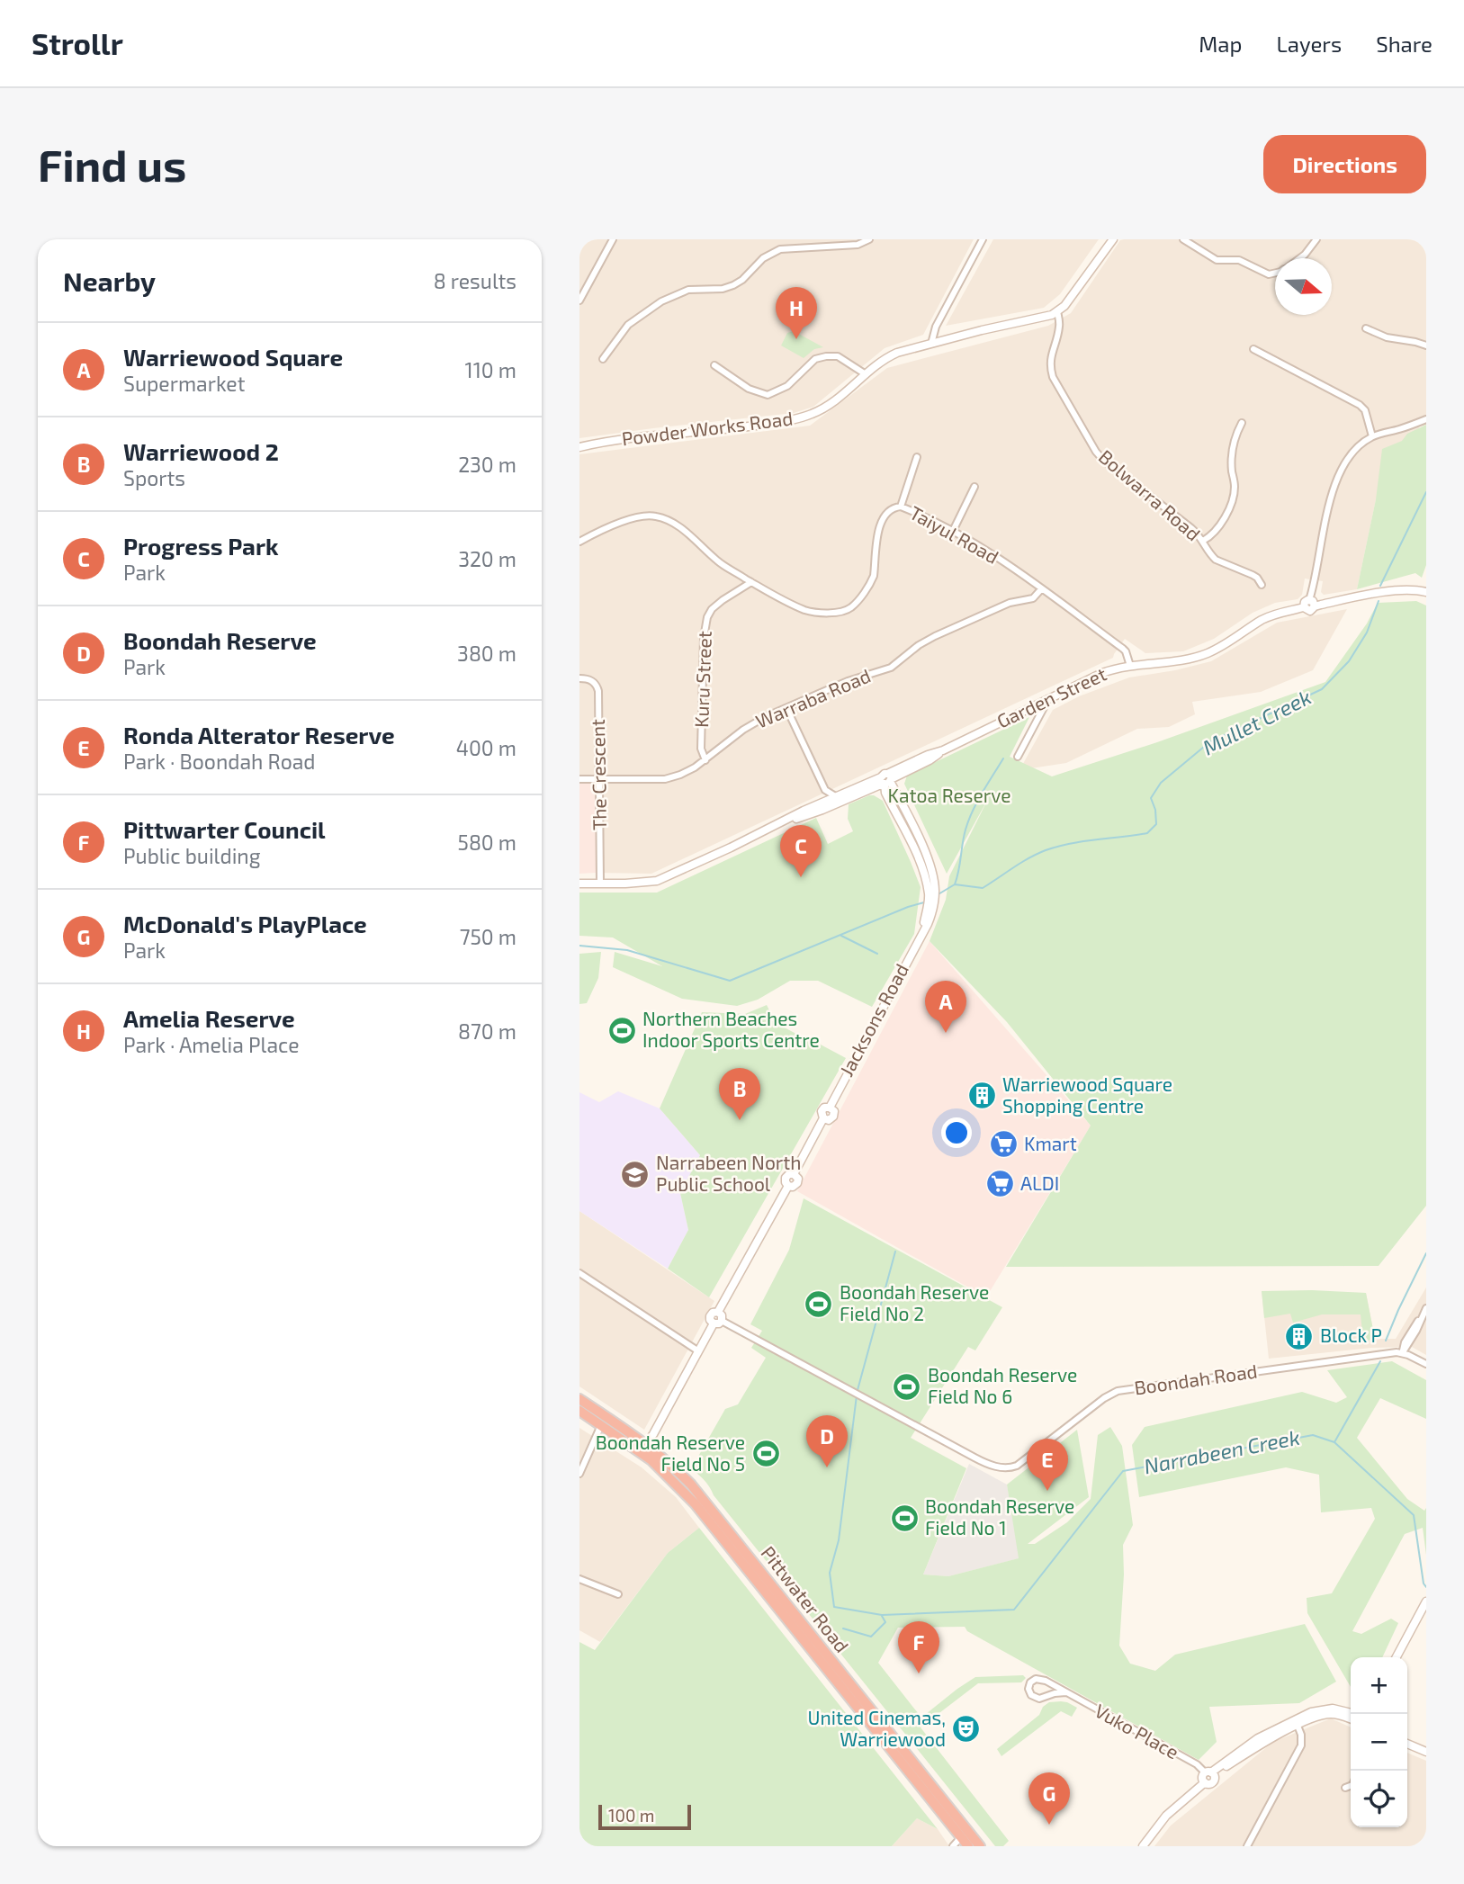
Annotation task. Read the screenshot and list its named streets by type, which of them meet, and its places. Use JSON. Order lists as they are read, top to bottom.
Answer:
{
  "streets": {
    "highway": ["Pittwater Road"],
    "street": [
      "Powder Works Road",
      "Bolwarra Road",
      "Taiyul Road",
      "Kuru Street",
      "Garden Street",
      "Warraba Road",
      "The Crescent",
      "Jacksons Road",
      "Boondah Road",
      "Vuko Place"
    ]
  },
  "crossings": [
    ["Powder Works Road", "Bolwarra Road"],
    ["Taiyul Road", "Kuru Street"],
    ["Taiyul Road", "Garden Street"],
    ["Taiyul Road", "Warraba Road"],
    ["Kuru Street", "Warraba Road"],
    ["Garden Street", "The Crescent"],
    ["Garden Street", "Jacksons Road"],
    ["Warraba Road", "The Crescent"],
    ["Jacksons Road", "Boondah Road"]
  ],
  "water": ["Mullet Creek", "Narrabeen Creek"],
  "parks": ["Katoa Reserve"],
  "places": {
    "sports": [
      "Northern Beaches Indoor Sports Centre",
      "Boondah Reserve Field No 2",
      "Boondah Reserve Field No 6",
      "Boondah Reserve Field No 5",
      "Boondah Reserve Field No 1"
    ],
    "building": ["Warriewood Square Shopping Centre", "Block P"],
    "supermarket": ["Kmart", "ALDI"],
    "school or university": ["Narrabeen North Public School"],
    "theatre": ["United Cinemas, Warriewood"]
  },
  "scale_bar": "100 m",
  "north": "right",
  "page": {
    "header": "Strollr",
    "nav": ["Map", "Layers", "Share"],
    "buttons": "Directions",
    "title": "Find us",
    "heading": ["Nearby", "8 results"],
    "pins": [
      "H",
      "C",
      "A",
      "B",
      "D",
      "E",
      "F",
      "G"
    ],
    "list": [
      {
        "mark": "A",
        "name": "Warriewood Square",
        "note": "Supermarket",
        "value": "110 m"
      },
      {
        "mark": "B",
        "name": "Warriewood 2",
        "note": "Sports",
        "value": "230 m"
      },
      {
        "mark": "C",
        "name": "Progress Park",
        "note": "Park",
        "value": "320 m"
      },
      {
        "mark": "D",
        "name": "Boondah Reserve",
        "note": "Park",
        "value": "380 m"
      },
      {
        "mark": "E",
        "name": "Ronda Alterator Reserve",
        "note": "Park · Boondah Road",
        "value": "400 m"
      },
      {
        "mark": "F",
        "name": "Pittwarter Council",
        "note": "Public building",
        "value": "580 m"
      },
      {
        "mark": "G",
        "name": "McDonald's PlayPlace",
        "note": "Park",
        "value": "750 m"
      },
      {
        "mark": "H",
        "name": "Amelia Reserve",
        "note": "Park · Amelia Place",
        "value": "870 m"
      }
    ],
    "map_buttons": ["+", "−"],
    "scale": "100 m"
  }
}
